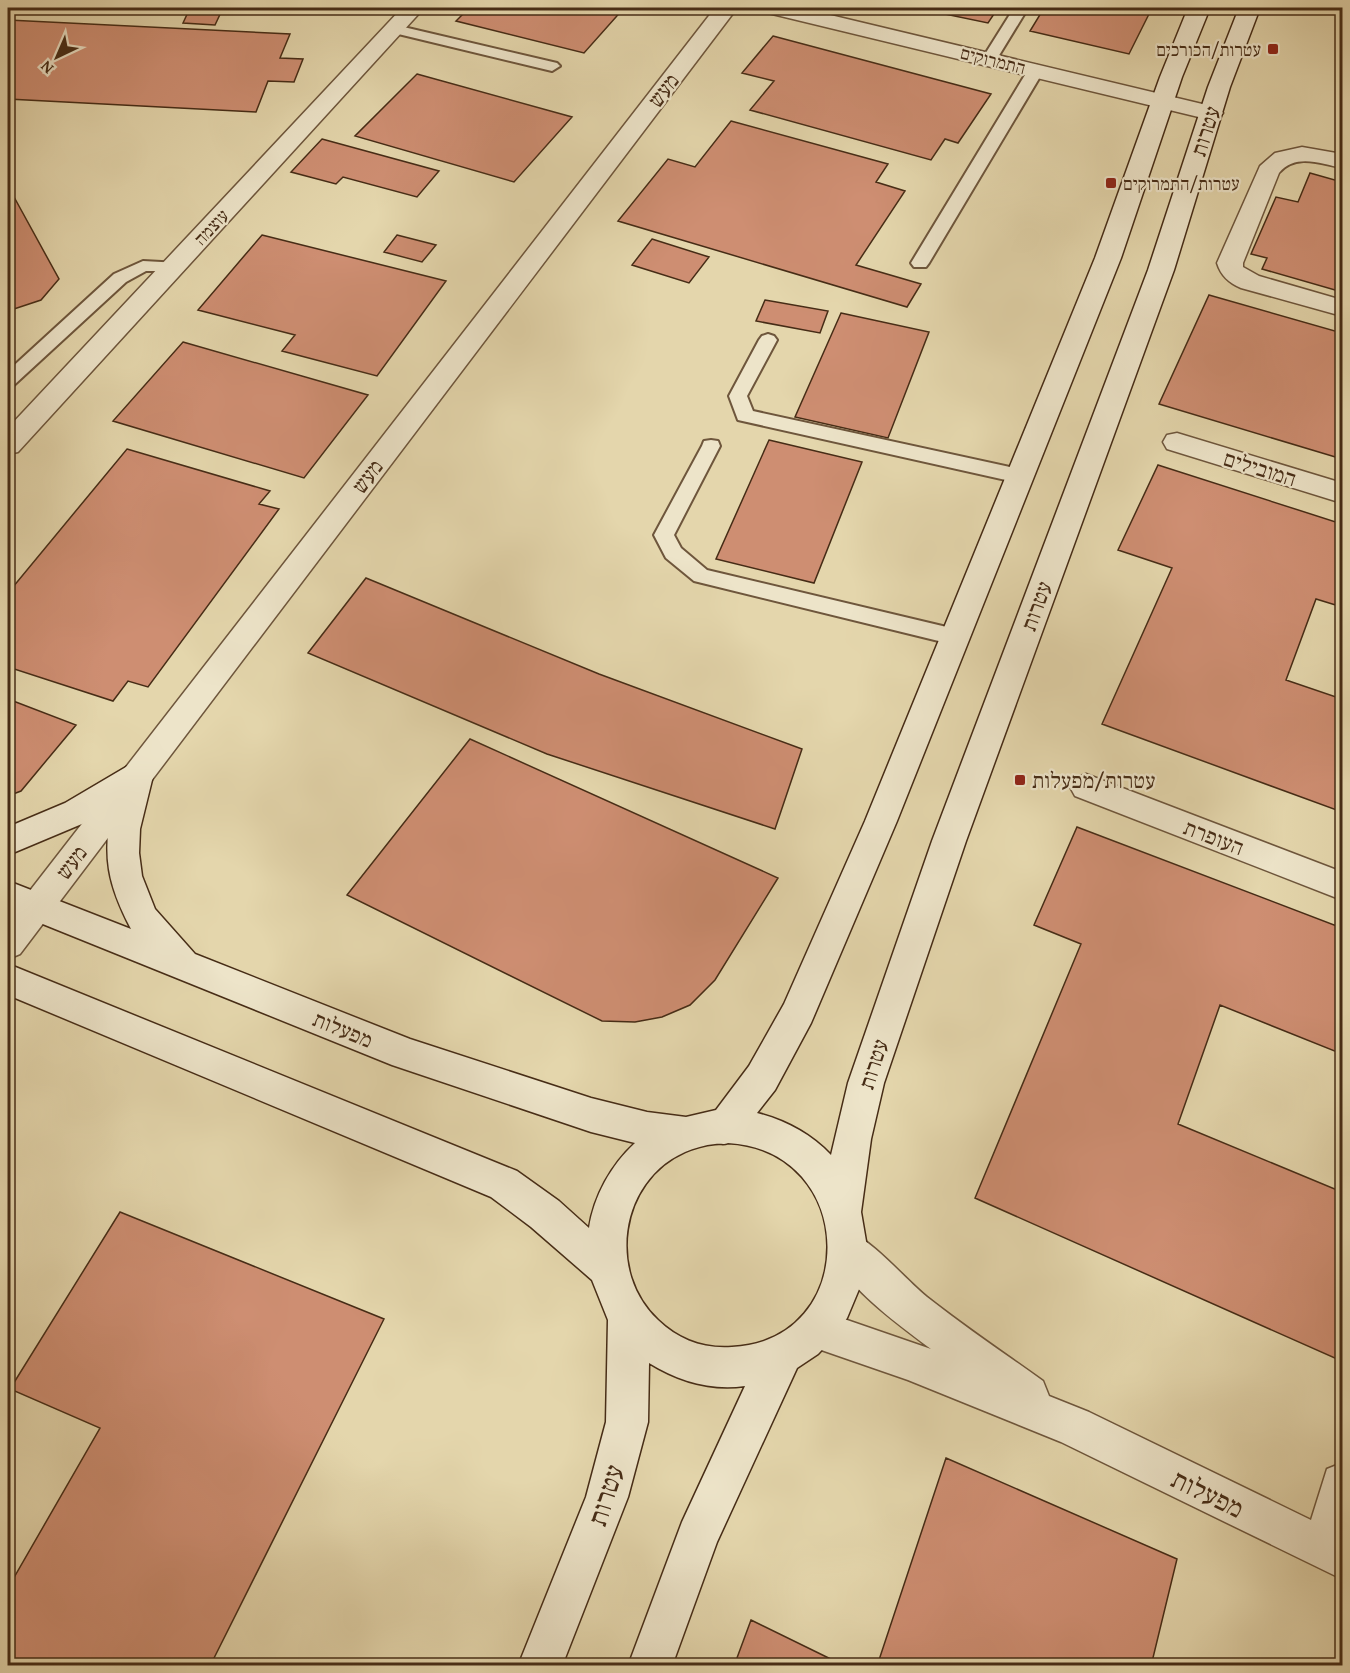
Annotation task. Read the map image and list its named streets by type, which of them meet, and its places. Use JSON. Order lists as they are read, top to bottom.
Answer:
{
  "streets": {
    "street": [
      "התמרוקים",
      "מעש",
      "עטרות",
      "עוצמה",
      "המובילים",
      "העופרת",
      "מפעלות"
    ]
  },
  "crossings": [
    ["התמרוקים", "עטרות"],
    ["מעש", "מפעלות"]
  ],
  "places": {
    "transit": ["עטרות/הכורכים", "עטרות/התמרוקים", "עטרות/מפעלות"]
  },
  "north": "bottom left"
}
